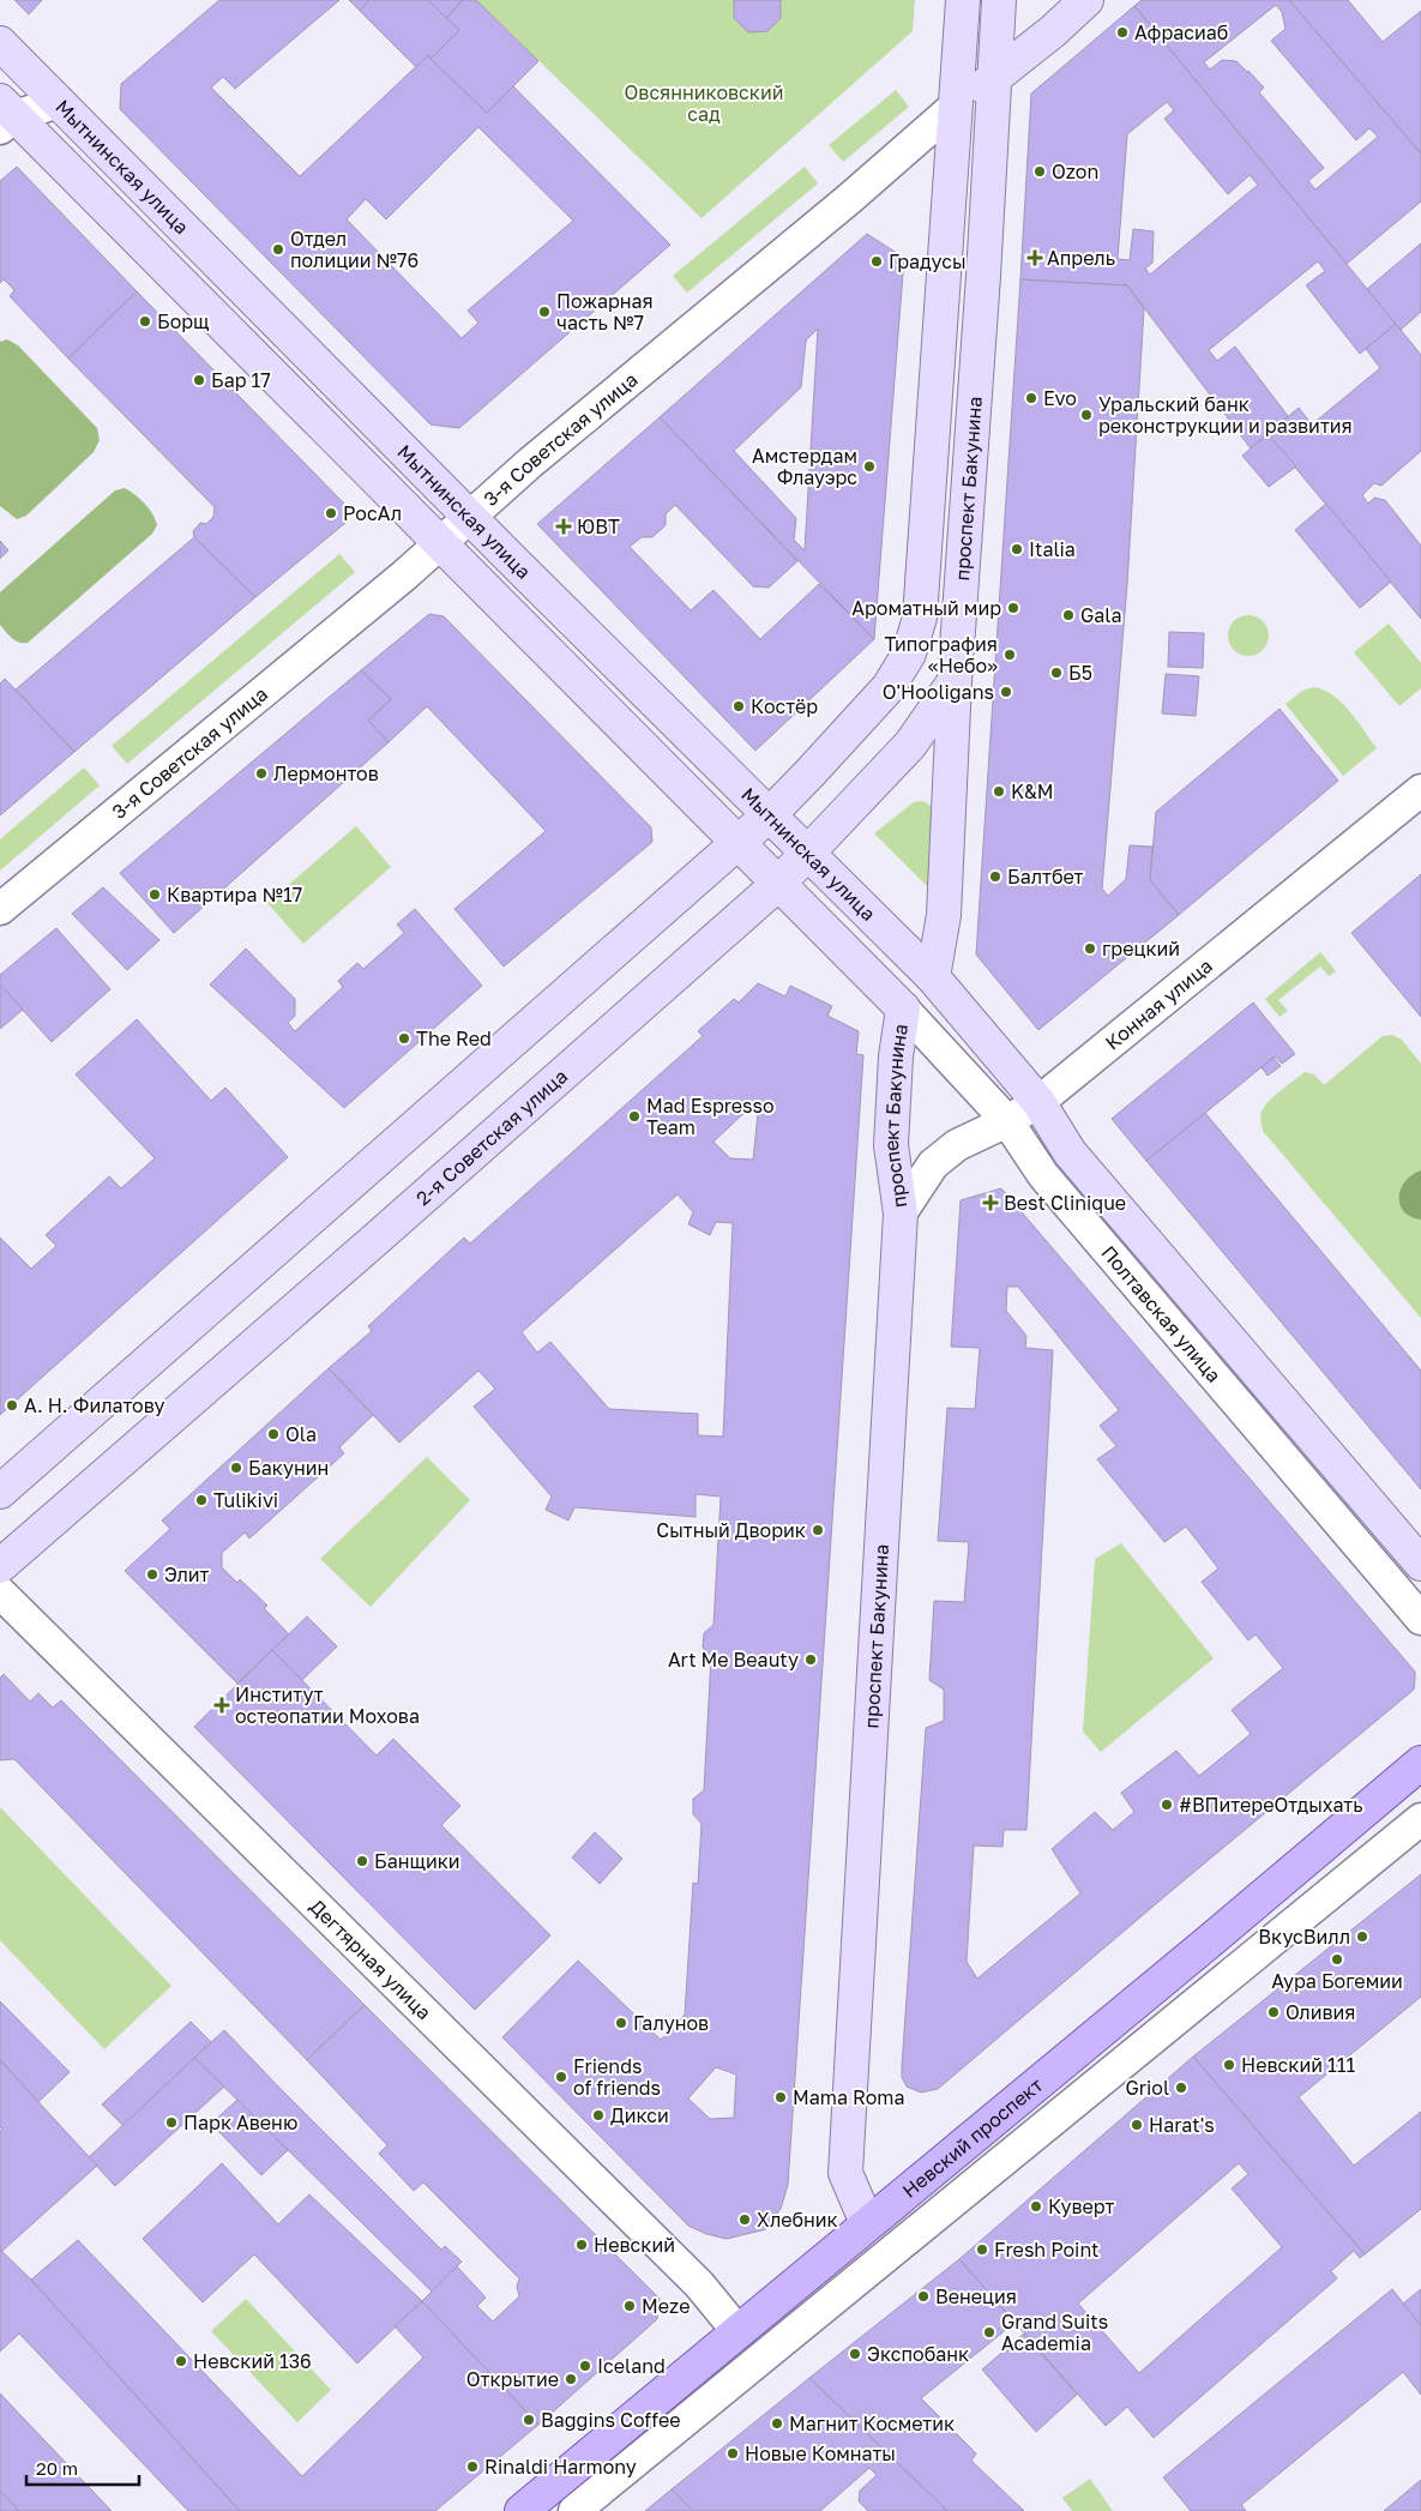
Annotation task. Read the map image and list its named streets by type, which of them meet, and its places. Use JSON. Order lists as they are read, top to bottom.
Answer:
{
  "streets": {
    "main road": ["Невский проспект"],
    "street": [
      "Мытнинская улица",
      "3-я Советская улица",
      "проспект Бакунина",
      "Конная улица",
      "2-я Советская улица",
      "Полтавская улица",
      "Дегтярная улица"
    ]
  },
  "crossings": [
    ["Мытнинская улица", "3-я Советская улица"],
    ["Мытнинская улица", "проспект Бакунина"],
    ["Мытнинская улица", "2-я Советская улица"],
    ["Мытнинская улица", "Полтавская улица"],
    ["3-я Советская улица", "проспект Бакунина"],
    ["проспект Бакунина", "Конная улица"],
    ["проспект Бакунина", "2-я Советская улица"],
    ["проспект Бакунина", "Полтавская улица"],
    ["проспект Бакунина", "Невский проспект"],
    ["Конная улица", "Полтавская улица"],
    ["Дегтярная улица", "Невский проспект"]
  ],
  "parks": ["Овсянниковский сад"],
  "places": {
    "other": [
      "Афрасиаб",
      "Ozon",
      "Отдел полиции №76",
      "Градусы",
      "Пожарная часть №7",
      "Борщ",
      "Бар 17",
      "Evo",
      "Уральский банк реконструкции и развития",
      "Амстердам Флауэрс",
      "РосАл",
      "Italia",
      "Ароматный мир",
      "Gala",
      "Типография «Небо»",
      "Б5",
      "O'Hooligans",
      "Костёр",
      "Лермонтов",
      "K&M",
      "Балтбет",
      "Квартира №17",
      "грецкий",
      "The Red",
      "Mad Espresso Team",
      "А. Н. Филатову",
      "Ola",
      "Бакунин",
      "Tulikivi",
      "Сытный Дворик",
      "Элит",
      "Art Me Beauty",
      "#ВПитереОтдыхать",
      "Банщики",
      "ВкусВилл",
      "Аура Богемии",
      "Оливия",
      "Галунов",
      "Невский 111",
      "Friends of friends",
      "Griol",
      "Mama Roma",
      "Дикси",
      "Парк Авеню",
      "Harat's",
      "Куверт",
      "Хлебник",
      "Невский",
      "Fresh Point",
      "Венеция",
      "Meze",
      "Grand Suits Academia",
      "Экспобанк",
      "Невский 136",
      "Iceland",
      "Открытие",
      "Baggins Coffee",
      "Магнит Косметик",
      "Новые Комнаты",
      "Rinaldi Harmony"
    ],
    "health": [
      "Апрель",
      "ЮВТ",
      "Best Clinique",
      "Институт остеопатии Мохова"
    ]
  },
  "scale_bar": "20 m"
}
